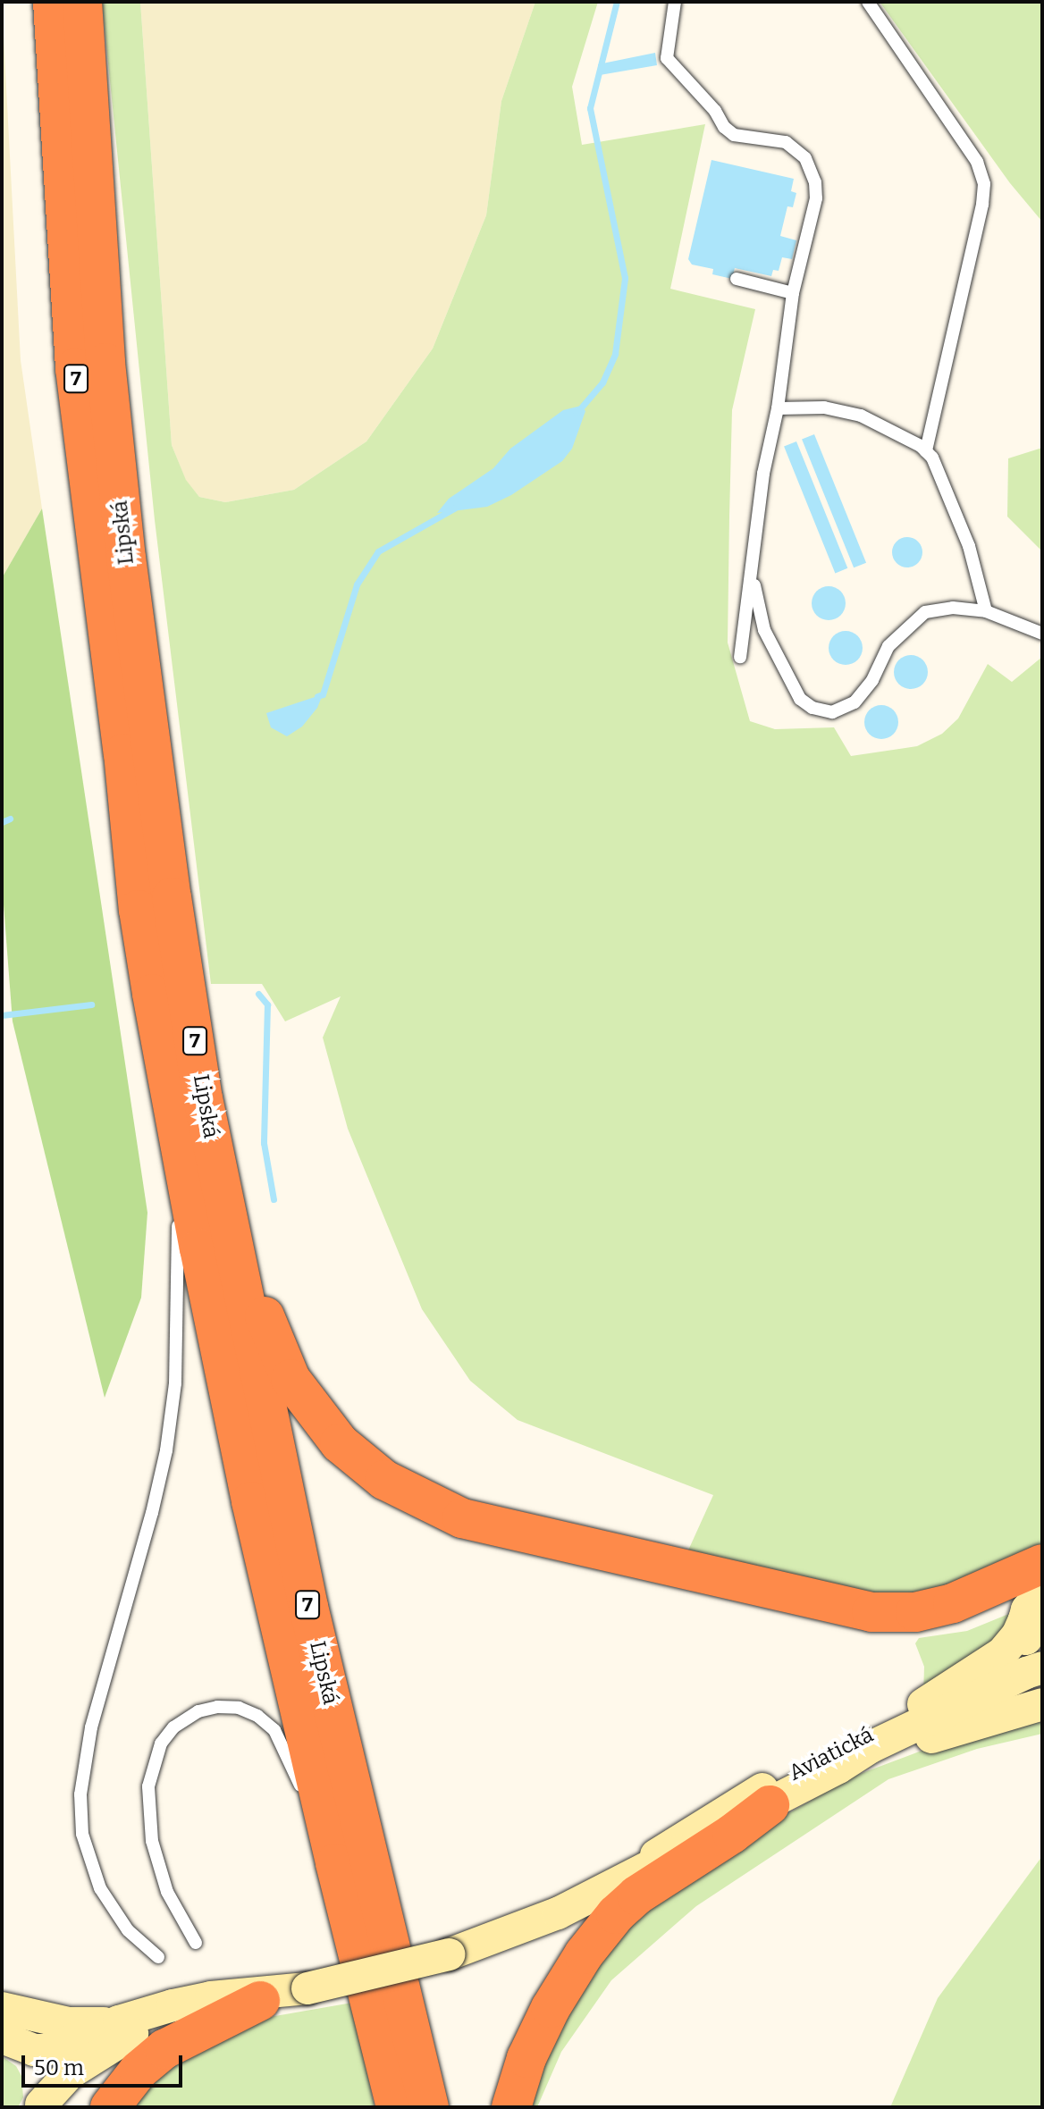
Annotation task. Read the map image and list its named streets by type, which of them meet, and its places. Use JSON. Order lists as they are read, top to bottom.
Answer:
{
  "streets": {
    "highway": ["7", "Lipská"],
    "main road": ["Aviatická"]
  },
  "scale_bar": "50 m"
}
